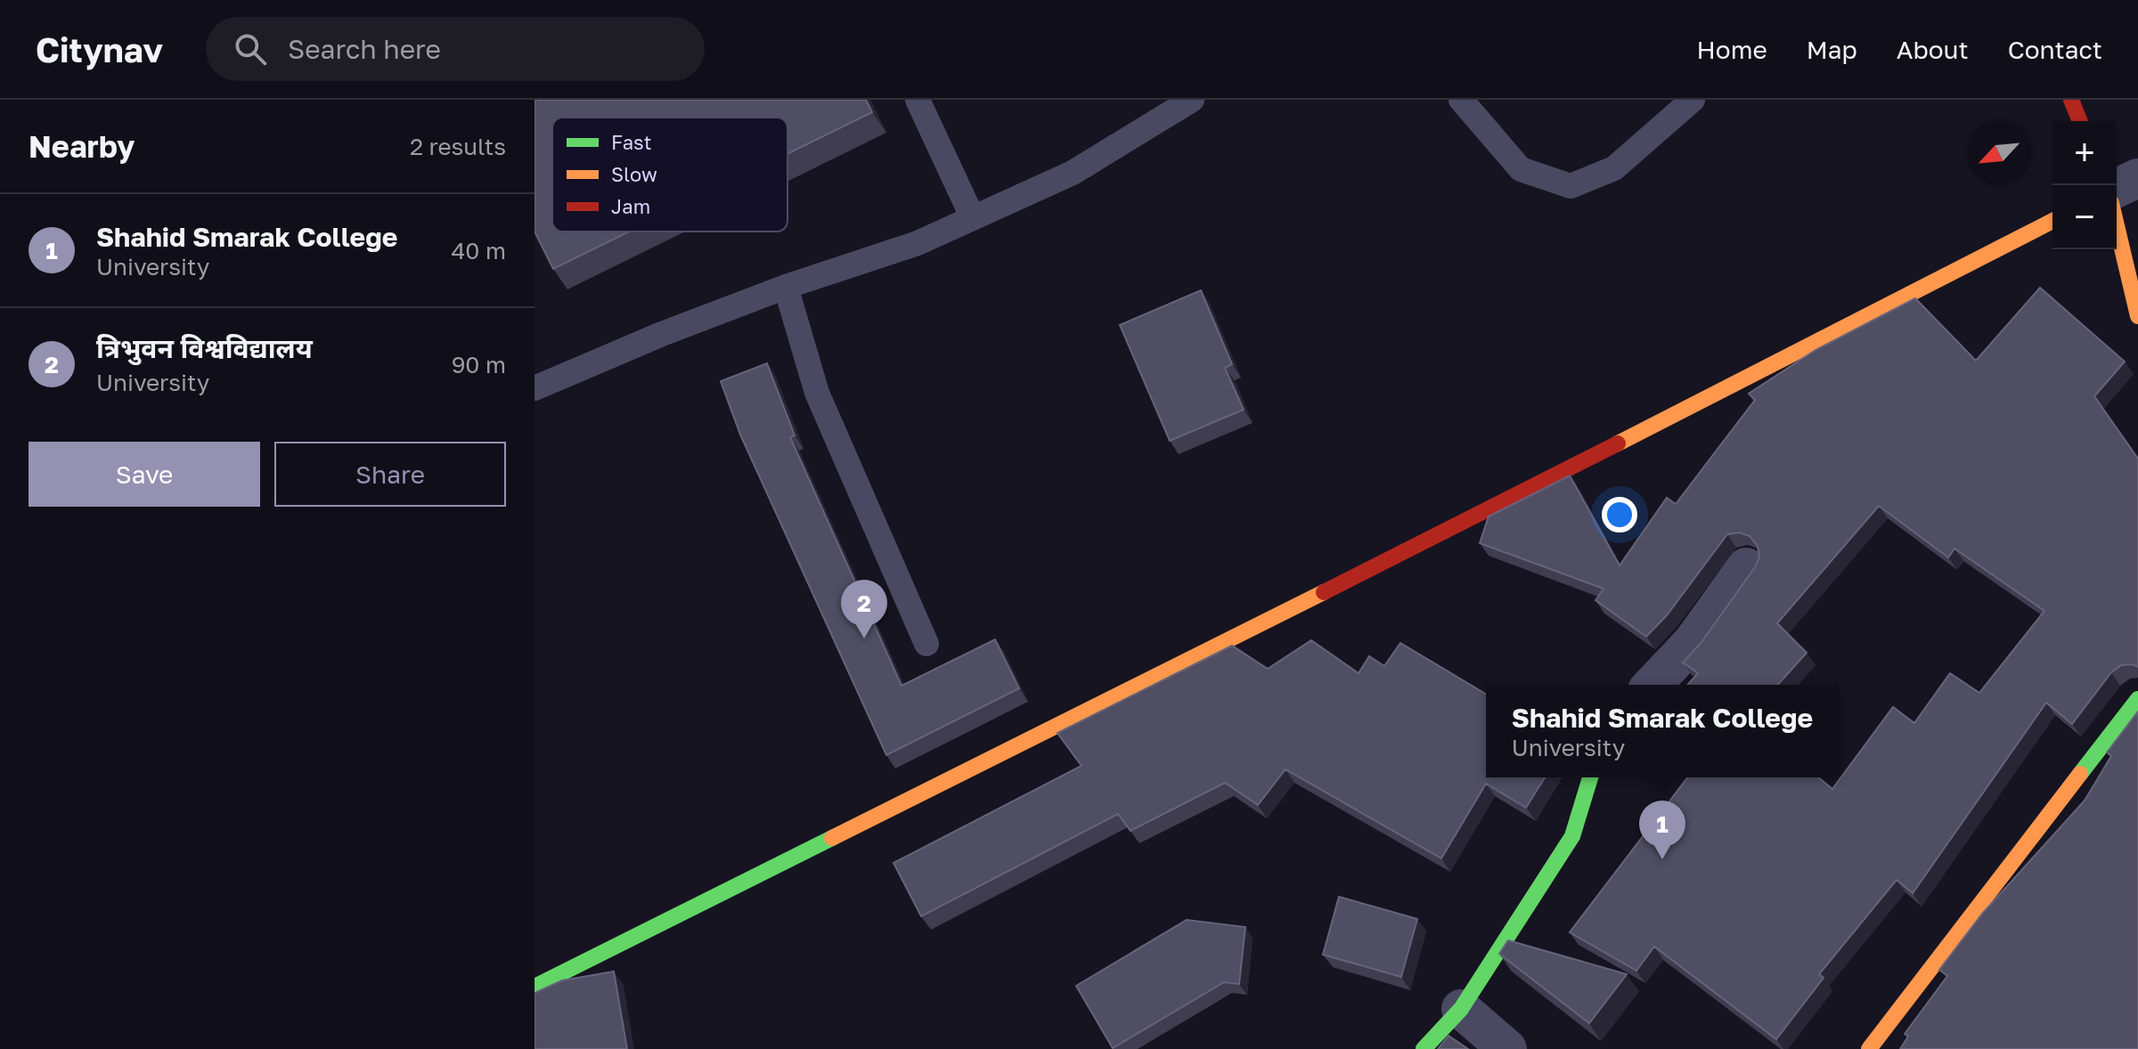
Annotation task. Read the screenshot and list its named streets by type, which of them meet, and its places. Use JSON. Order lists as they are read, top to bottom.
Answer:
{
  "legend": ["Fast", "Slow", "Jam"],
  "north": "bottom left",
  "page": {
    "header": "Citynav",
    "search": "Search here",
    "nav": [
      "Home",
      "Map",
      "About",
      "Contact"
    ],
    "heading": ["Nearby", "2 results"],
    "map_buttons": ["+", "−"],
    "list": [
      {
        "mark": "1",
        "name": "Shahid Smarak College",
        "note": "University",
        "value": "40 m"
      },
      {
        "mark": "2",
        "name": "त्रिभुवन विश्वविद्यालय",
        "note": "University",
        "value": "90 m"
      }
    ],
    "buttons": ["Save", "Share"],
    "pins": ["2", "1"],
    "popup": ["Shahid Smarak College", "University"]
  }
}
